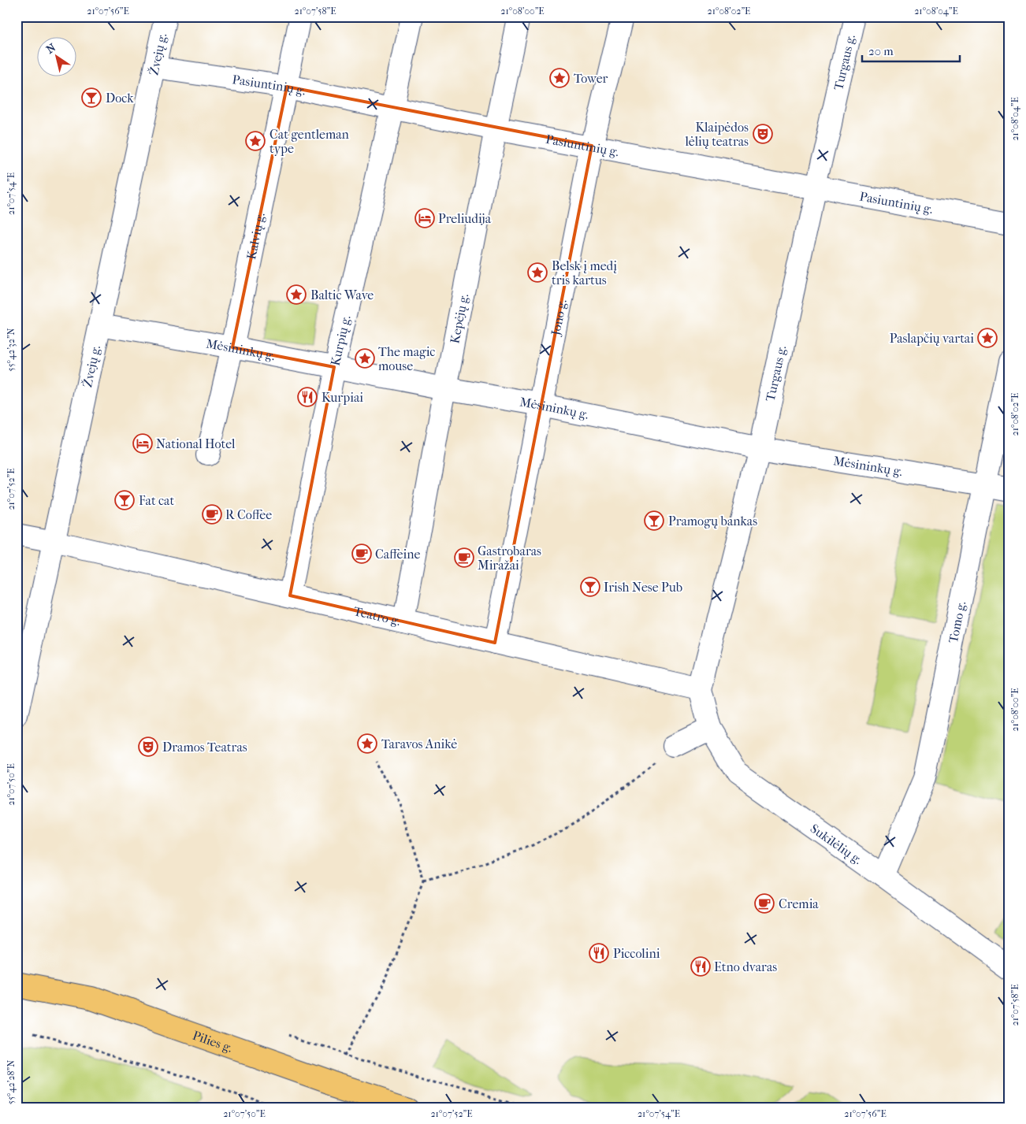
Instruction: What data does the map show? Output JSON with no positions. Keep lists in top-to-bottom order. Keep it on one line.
{"streets":{"main road":["Pilies g."],"street":["Žvejų g.","Turgaus g.","Pasiuntinių g.","Kalvių g.","Jono g.","Kepėjų g.","Kurpių g.","Mėsininkų g.","Teatro g.","Tomo g.","Sukilėlių g."]},"crossings":[["Žvejų g.","Pasiuntinių g."],["Žvejų g.","Mėsininkų g."],["Žvejų g.","Teatro g."],["Turgaus g.","Pasiuntinių g."],["Turgaus g.","Mėsininkų g."],["Turgaus g.","Teatro g."],["Turgaus g.","Sukilėlių g."],["Pasiuntinių g.","Kalvių g."],["Pasiuntinių g.","Jono g."],["Pasiuntinių g.","Kepėjų g."],["Pasiuntinių g.","Kurpių g."],["Kalvių g.","Mėsininkų g."],["Jono g.","Mėsininkų g."],["Jono g.","Teatro g."],["Kepėjų g.","Mėsininkų g."],["Kepėjų g.","Teatro g."],["Kurpių g.","Mėsininkų g."],["Kurpių g.","Teatro g."],["Mėsininkų g.","Tomo g."],["Tomo g.","Sukilėlių g."]],"places":{"place":["Tower","Cat gentleman type","Belsk į medį tris kartus","Baltic Wave","Paslapčių vartai","The magic mouse","Taravos Anikė"],"bar":["Dock","Fat cat","Pramogų bankas","Irish Nese Pub"],"theatre":["Klaipėdos lėlių teatras","Dramos Teatras"],"hotel":["Preliudija","National Hotel"],"restaurant":["Kurpiai","Piccolini","Etno dvaras"],"cafe":["R Coffee","Caffeine","Gastrobaras Miražai","Cremia"]},"scale_bar":"20 m","north":"top left","coordinates":["21°07'56\"E","21°07'58\"E","21°08'00\"E","21°08'02\"E","21°08'04\"E","21°07'54\"E","55°42'32\"N","21°07'52\"E","21°07'50\"E","55°42'28\"N"]}
